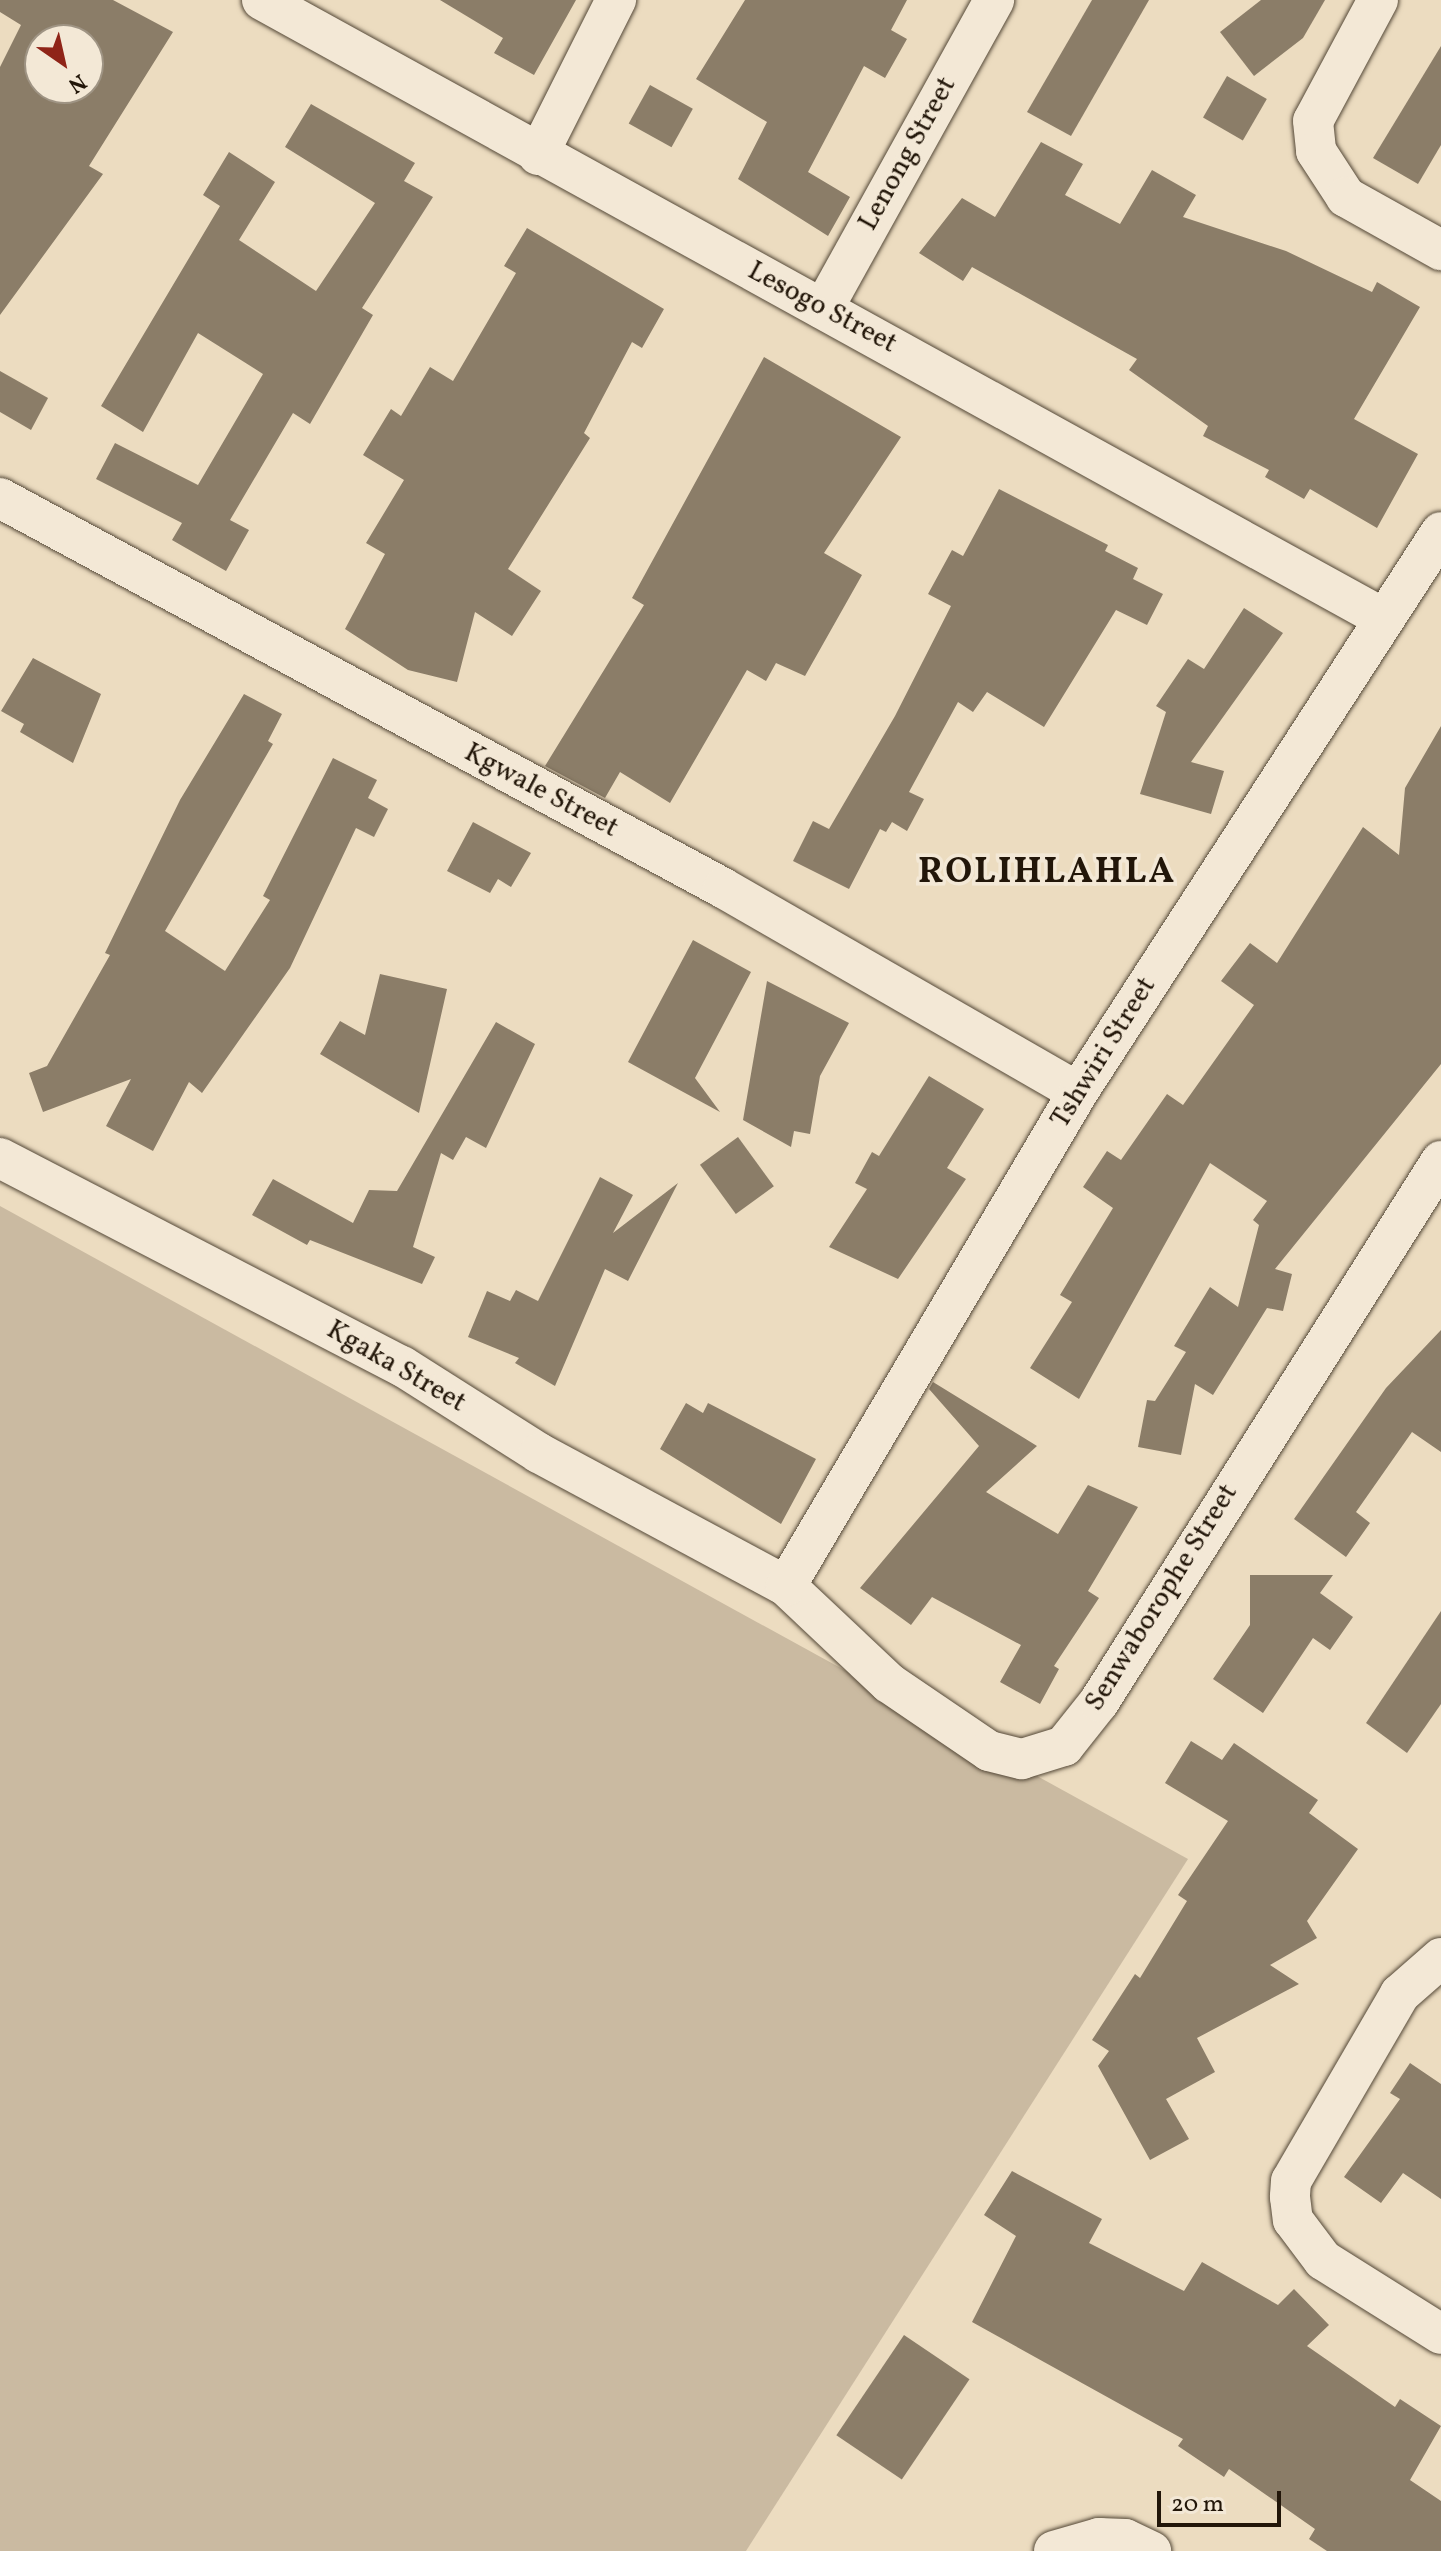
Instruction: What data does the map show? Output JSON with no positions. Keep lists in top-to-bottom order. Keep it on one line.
{"streets":{"street":["Lenong Street","Lesogo Street","Kgwale Street","Tshwiri Street","Kgaka Street","Senwaborophe Street"]},"crossings":[["Lenong Street","Lesogo Street"],["Lesogo Street","Tshwiri Street"],["Kgwale Street","Tshwiri Street"],["Tshwiri Street","Kgaka Street"],["Tshwiri Street","Senwaborophe Street"],["Kgaka Street","Senwaborophe Street"]],"districts":["ROLIHLAHLA"],"scale_bar":"20 m","north":"bottom right"}
